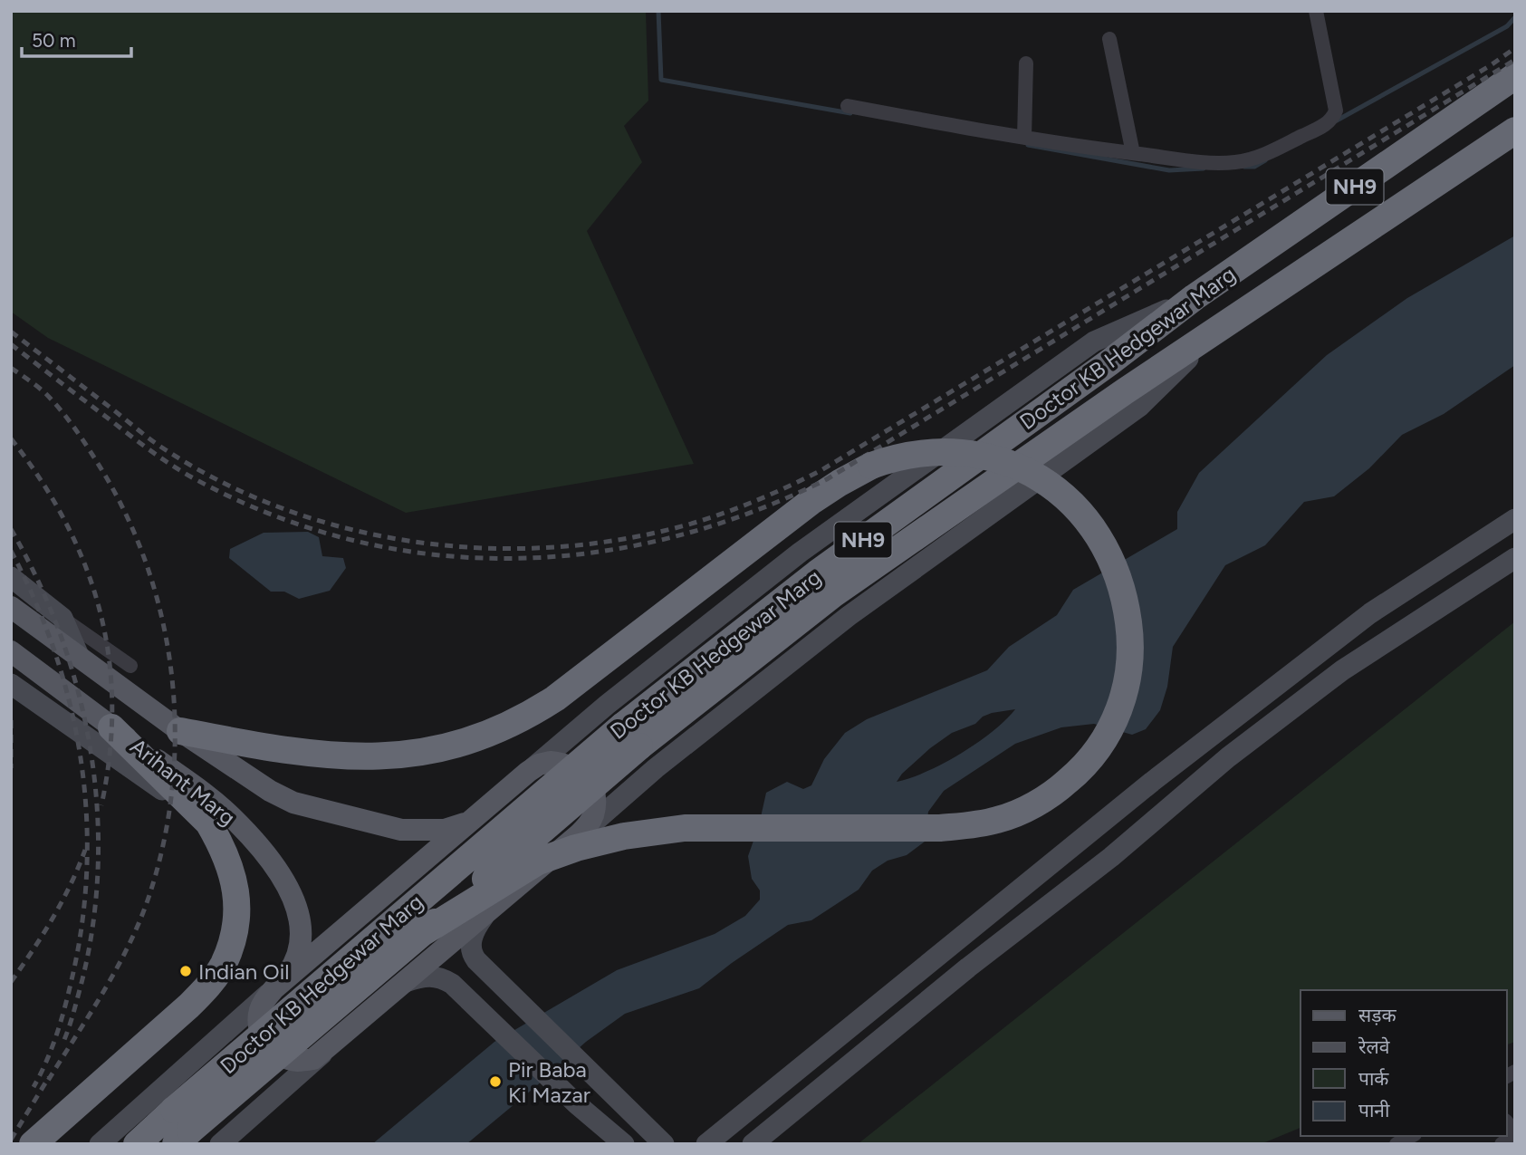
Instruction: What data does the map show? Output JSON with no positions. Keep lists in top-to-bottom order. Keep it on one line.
{"streets":{"highway":["NH9","Doctor KB Hedgewar Marg"],"main road":["Arihant Marg"]},"places":["Indian Oil","Pir Baba Ki Mazar"],"legend":["सड़क","रेलवे","पार्क","पानी"],"scale_bar":"50 m"}
